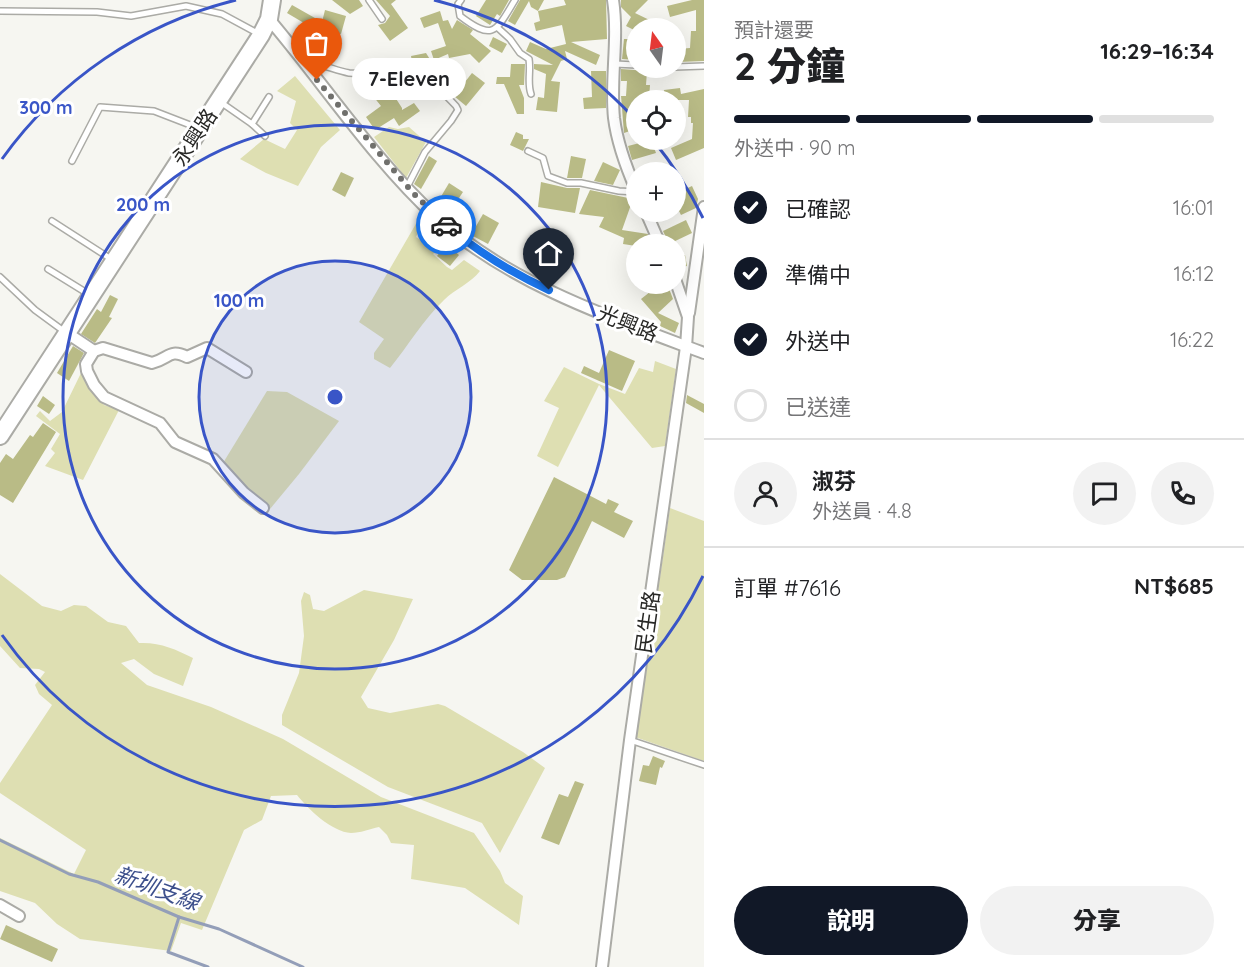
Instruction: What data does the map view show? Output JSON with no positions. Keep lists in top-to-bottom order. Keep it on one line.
{"streets":{"main road":["永興路"],"street":["光興路","民生路"]},"crossings":[["光興路","民生路"]],"water":["新圳支線"],"places":["7-Eleven"],"north":"top","page":{"heading":["2 分鐘","預計還要","16:29–16:34"],"panel":["淑芬","外送員 · 4.8","訂單 #7616","NT$685"],"map_buttons":["+","−"],"bubble":"7-Eleven","bar":"外送中 · 90 m","list":[["已確認","16:01"],["準備中","16:12"],["外送中","16:22"],"已送達"],"buttons":["說明","分享"]},"rings":["300 m","200 m","100 m"]}
